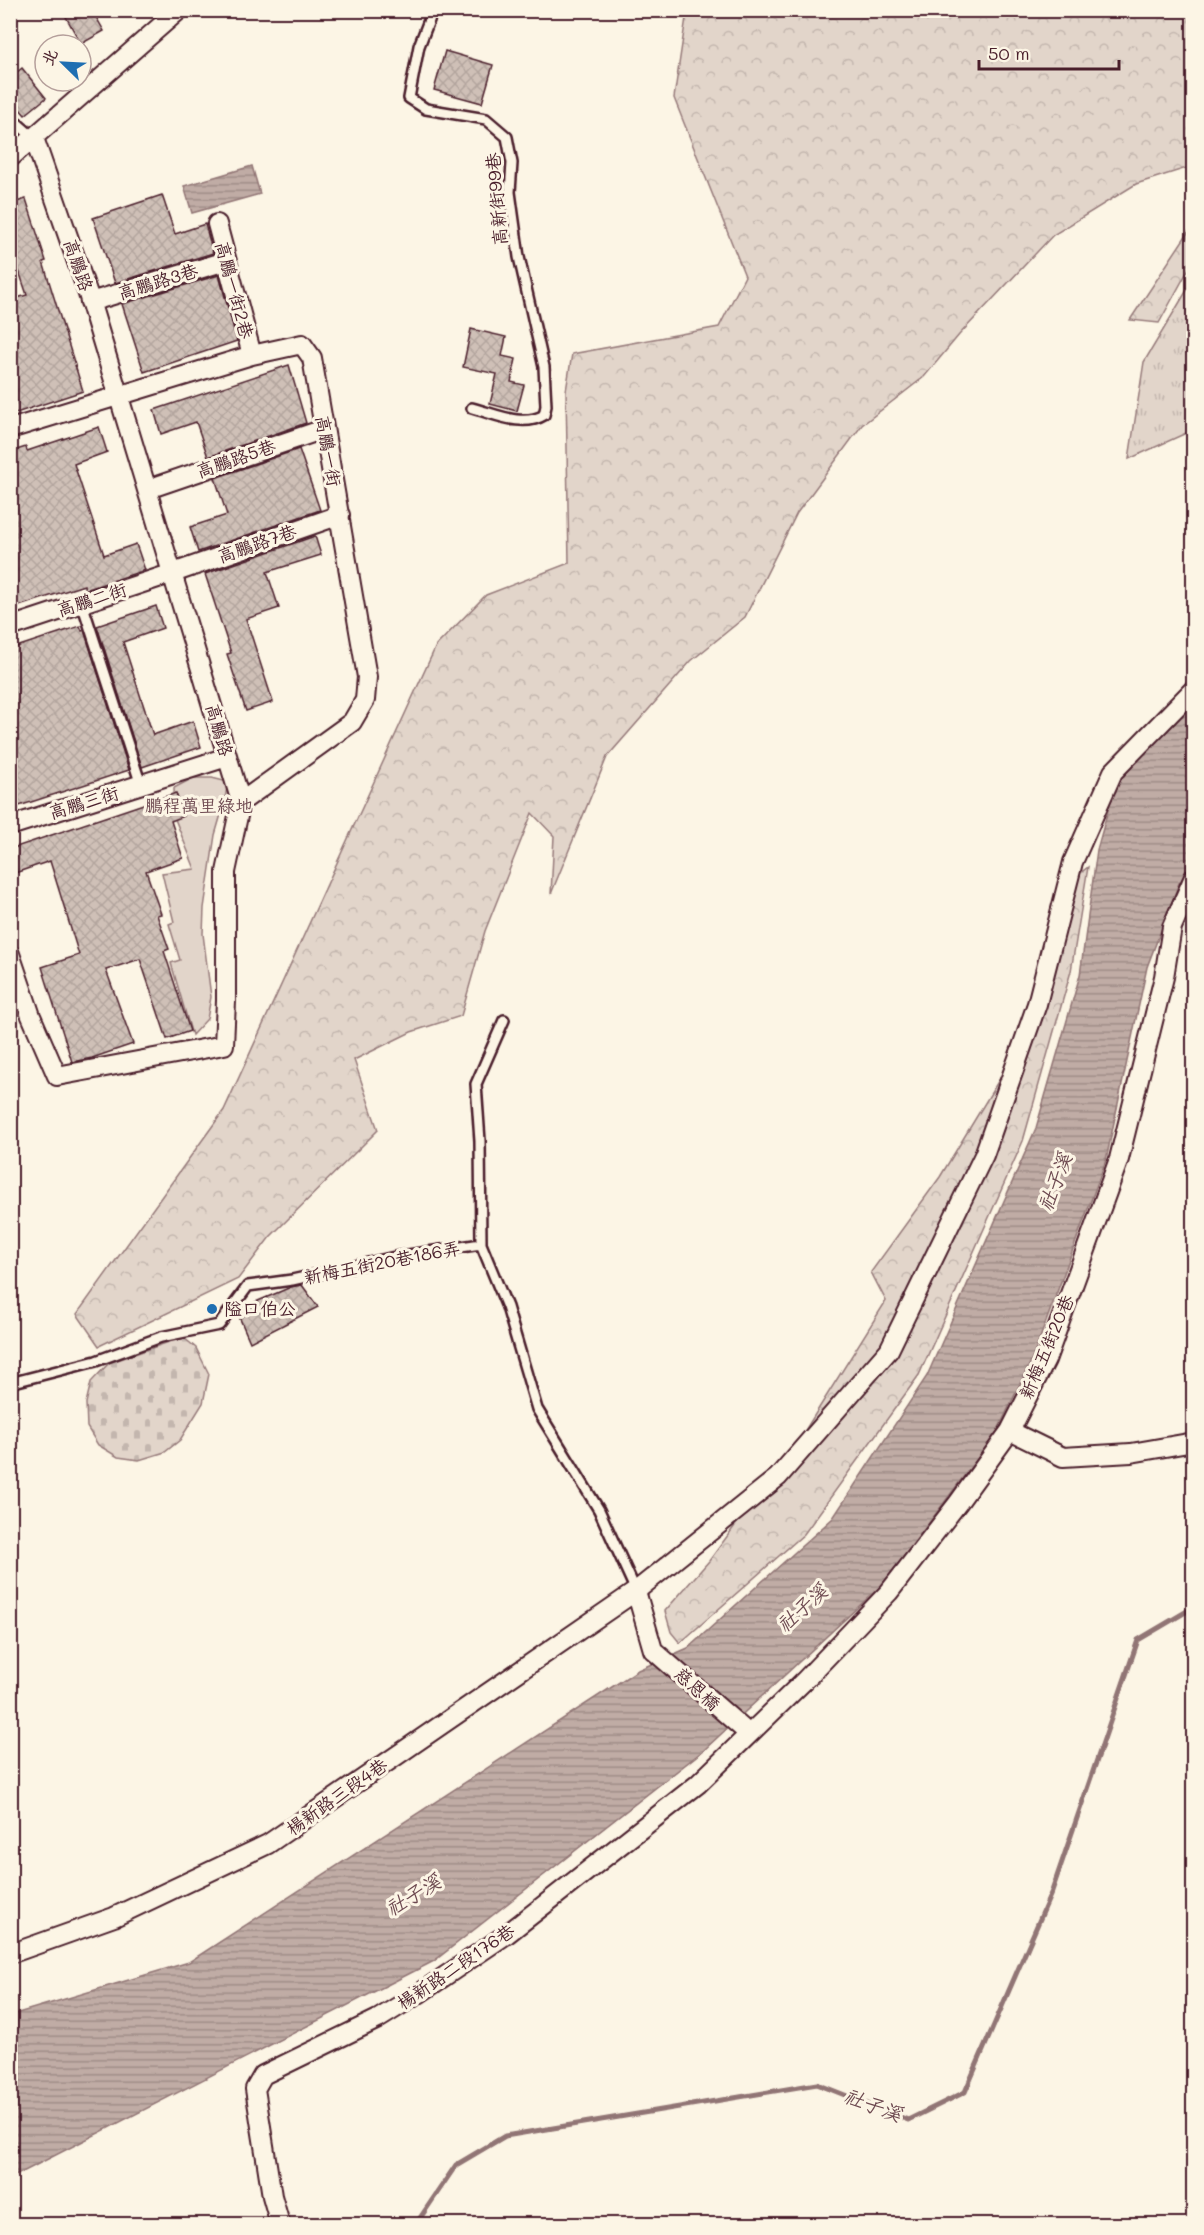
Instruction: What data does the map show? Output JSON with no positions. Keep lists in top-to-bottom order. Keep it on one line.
{"streets":{"street":["高鵬路","高鵬路3巷","高鵬一街2巷","高鵬一街","高鵬路5巷","高鵬路7巷","高鵬二街","高鵬三街","新梅五街20巷186弄","新梅五街20巷","慈恩橋","楊新路三段4巷","楊新路二段176巷"],"lane":["高新街99巷"]},"crossings":[["高鵬路","高鵬路3巷"],["高鵬路","高鵬一街"],["高鵬路","高鵬路5巷"],["高鵬路","高鵬路7巷"],["高鵬路","高鵬二街"],["高鵬路","高鵬三街"],["高鵬路3巷","高鵬一街2巷"],["高鵬一街2巷","高鵬一街"],["高鵬一街","高鵬路5巷"],["高鵬一街","高鵬路7巷"],["高鵬路7巷","高鵬二街"],["新梅五街20巷186弄","慈恩橋"],["新梅五街20巷186弄","楊新路三段4巷"],["新梅五街20巷","慈恩橋"],["新梅五街20巷","楊新路二段176巷"],["慈恩橋","楊新路二段176巷"]],"water":["社子溪"],"parks":["鵬程萬里綠地"],"places":["隘口伯公"],"scale_bar":"50 m","north":"top left"}
